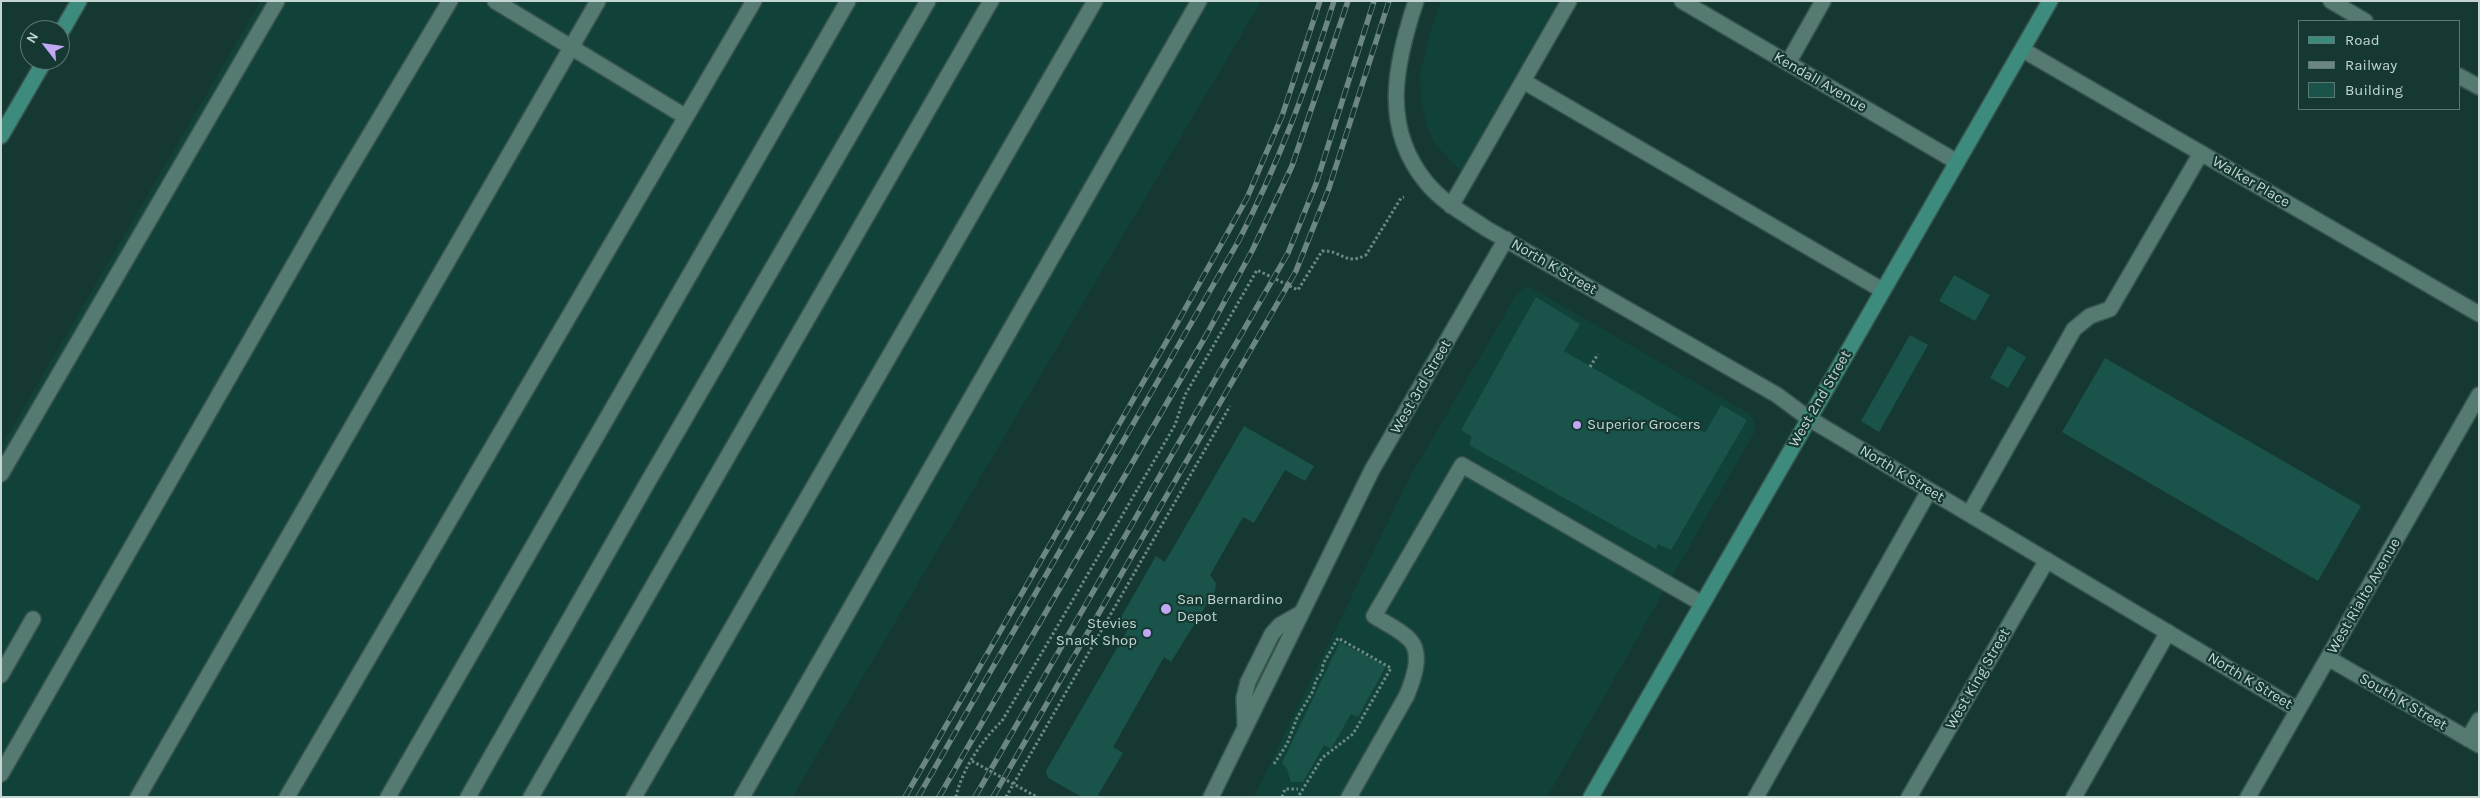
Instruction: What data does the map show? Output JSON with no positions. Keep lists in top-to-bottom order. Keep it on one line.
{"streets":{"main road":["West 2nd Street"],"street":["Kendall Avenue","Walker Place","North K Street","West 3rd Street","West Rialto Avenue","West King Street","South K Street"]},"crossings":[["Kendall Avenue","West 2nd Street"],["Walker Place","West 2nd Street"],["North K Street","West 3rd Street"],["North K Street","West 2nd Street"],["North K Street","West Rialto Avenue"],["North K Street","West King Street"],["West Rialto Avenue","South K Street"]],"places":["Superior Grocers","San Bernardino Depot","Stevies Snack Shop"],"legend":["Road","Railway","Building"],"north":"top left"}
